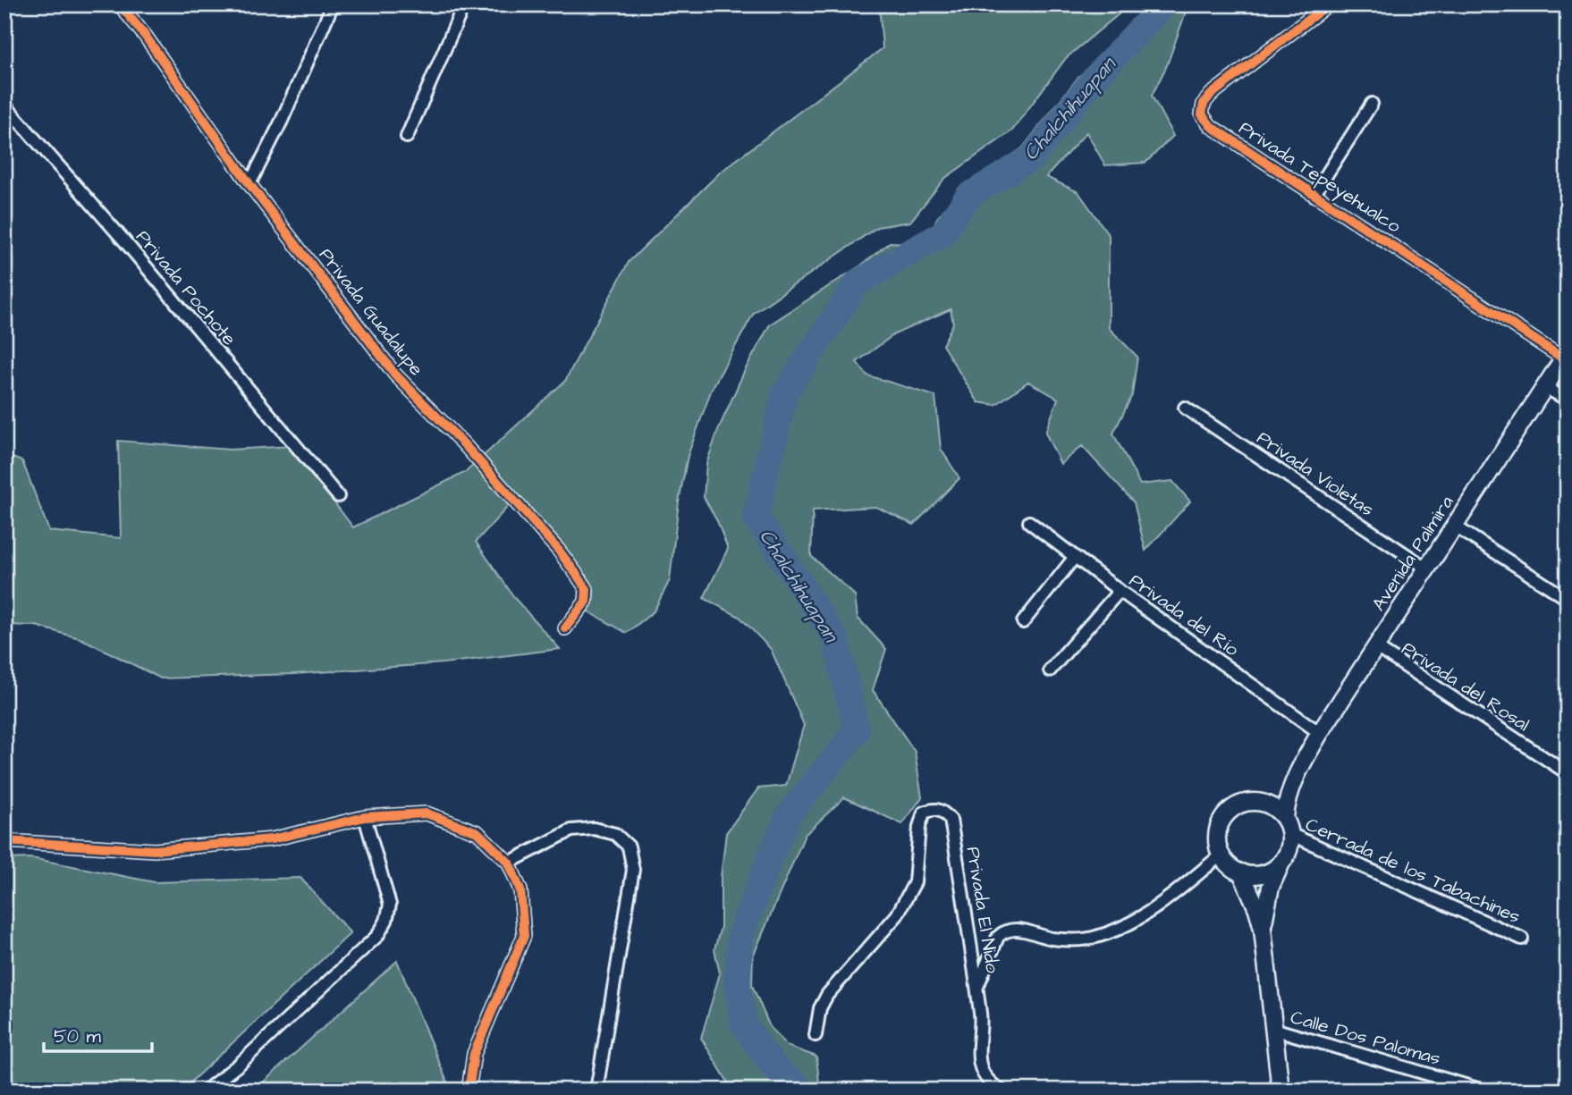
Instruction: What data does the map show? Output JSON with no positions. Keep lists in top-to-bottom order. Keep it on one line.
{"streets":{"main road":["Avenida Palmira"],"street":["Privada Tepeyehualco","Privada Pochote","Privada Guadalupe","Privada Violetas","Privada del Río","Privada del Rosal","Cerrada de los Tabachines","Privada El Nido","Calle Dos Palomas"]},"crossings":[["Privada Tepeyehualco","Avenida Palmira"],["Privada Violetas","Avenida Palmira"],["Avenida Palmira","Privada del Río"],["Avenida Palmira","Privada del Rosal"],["Avenida Palmira","Cerrada de los Tabachines"],["Avenida Palmira","Privada El Nido"],["Cerrada de los Tabachines","Privada El Nido"]],"water":["Chalchihuapan"],"scale_bar":"50 m"}
